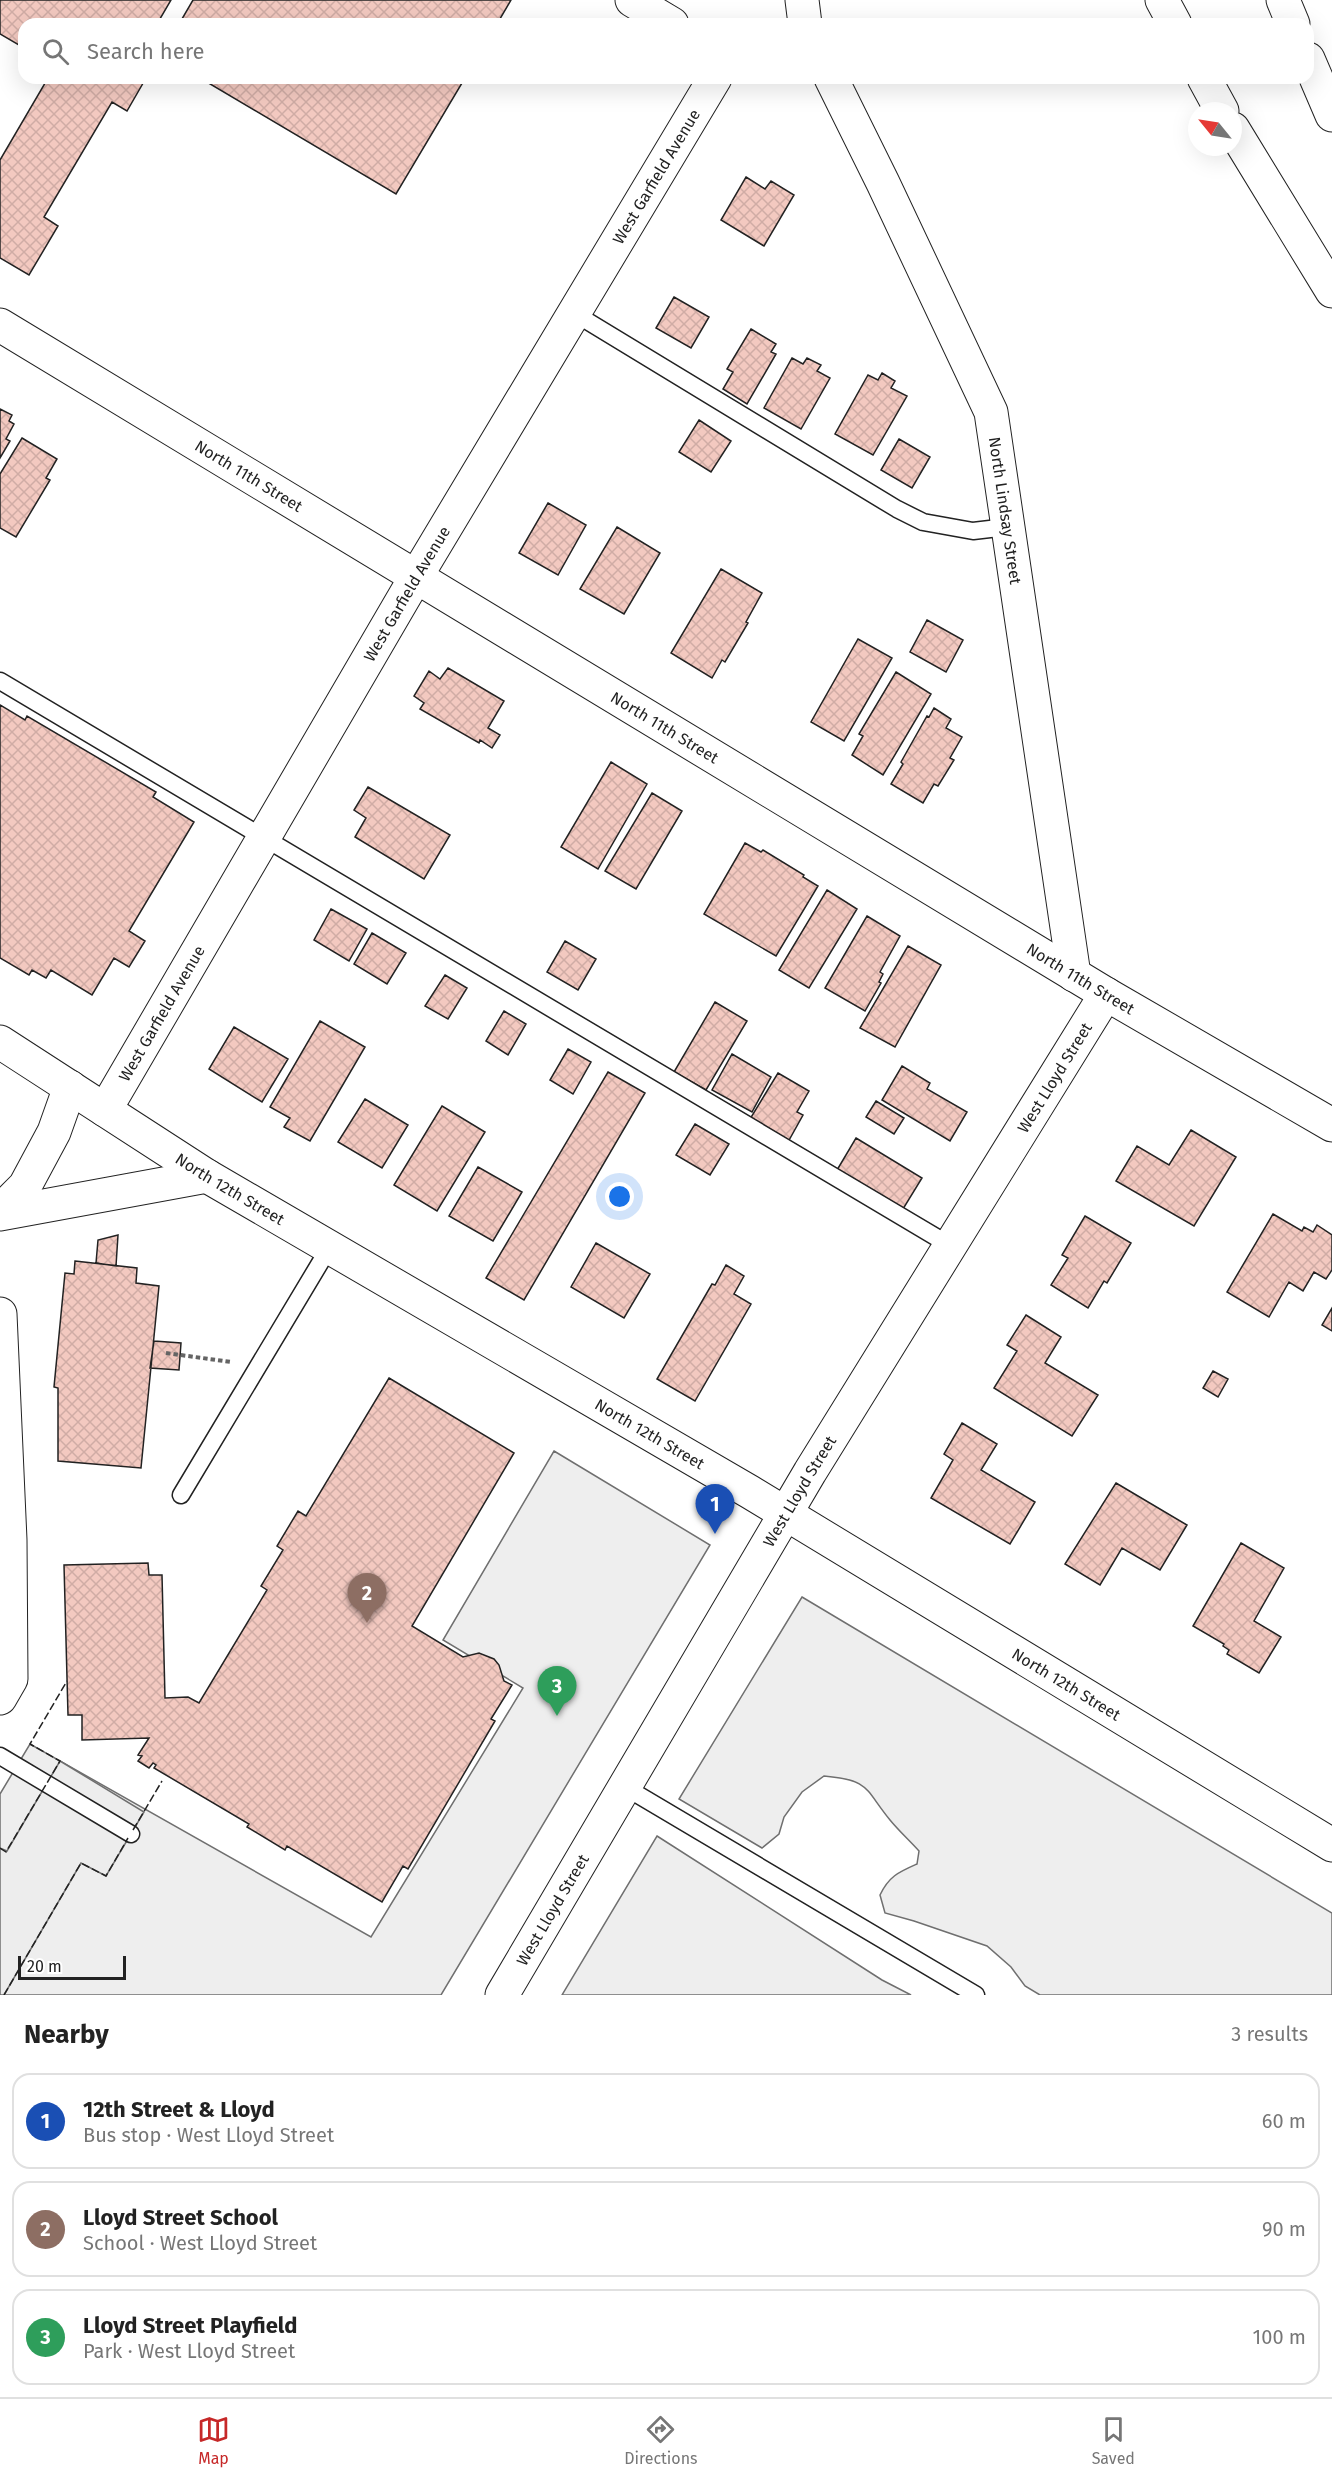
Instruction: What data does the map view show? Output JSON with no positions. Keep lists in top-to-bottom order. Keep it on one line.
{"streets":{"main road":["West Garfield Avenue","North 11th Street","North Lindsay Street","West Lloyd Street","North 12th Street"]},"crossings":[["West Garfield Avenue","North 11th Street"],["West Garfield Avenue","North 12th Street"],["North 11th Street","North Lindsay Street"],["North 11th Street","West Lloyd Street"],["West Lloyd Street","North 12th Street"]],"scale_bar":"20 m","north":"top left","page":{"search":"Search here","pins":["1","2","3"],"scale":"20 m","heading":["Nearby","3 results"],"list":[{"mark":"1","name":"12th Street & Lloyd","note":"Bus stop · West Lloyd Street","value":"60 m"},{"mark":"2","name":"Lloyd Street School","note":"School · West Lloyd Street","value":"90 m"},{"mark":"3","name":"Lloyd Street Playfield","note":"Park · West Lloyd Street","value":"100 m"}],"nav":["Map","Directions","Saved"]}}
